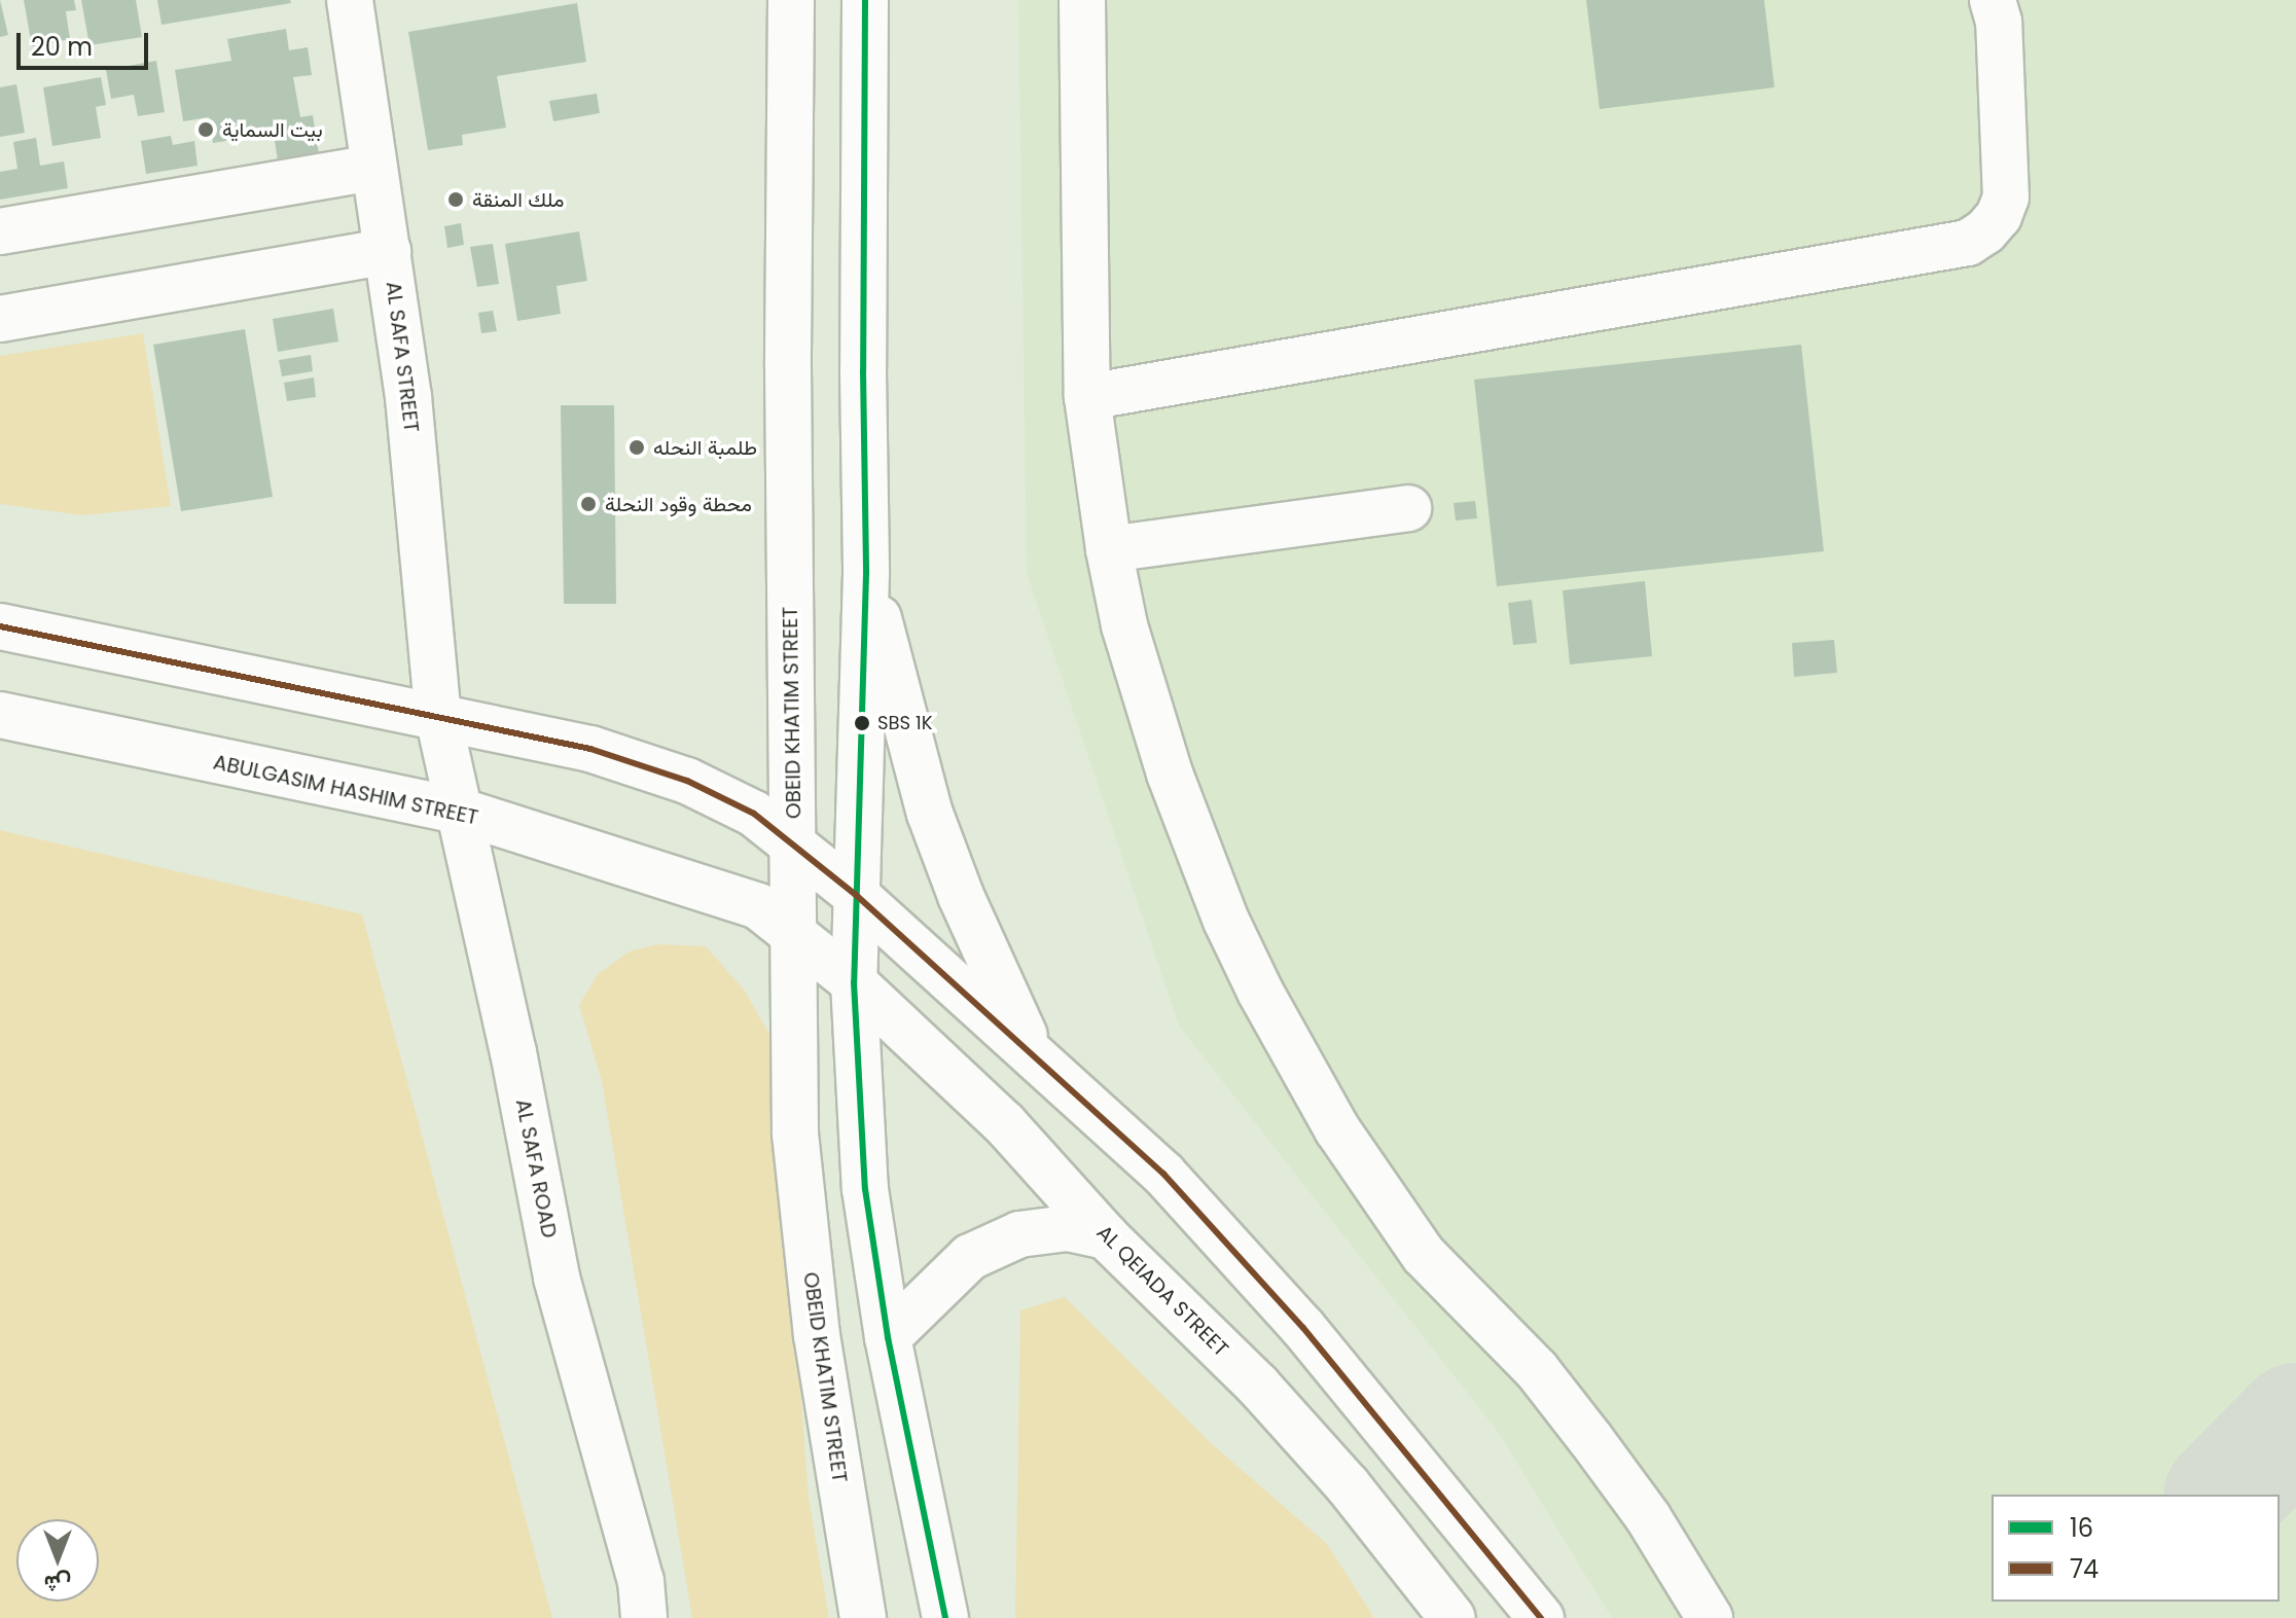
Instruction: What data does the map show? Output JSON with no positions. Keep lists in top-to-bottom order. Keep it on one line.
{"streets":{"main road":["AL SAFA STREET","OBEID KHATIM STREET","ABULGASIM HASHIM STREET","AL SAFA ROAD","AL QEIADA STREET"]},"crossings":[["AL SAFA STREET","AL SAFA ROAD"],["OBEID KHATIM STREET","ABULGASIM HASHIM STREET"],["ABULGASIM HASHIM STREET","AL SAFA ROAD"],["ABULGASIM HASHIM STREET","AL QEIADA STREET"]],"places":["بيت السماية","ملك المنقة","طلمبة النحله","محطة وقود النحلة","SBS 1K"],"lines":["transit line 16","transit line 74"],"legend":["16","74"],"scale_bar":"20 m","north":"bottom"}
